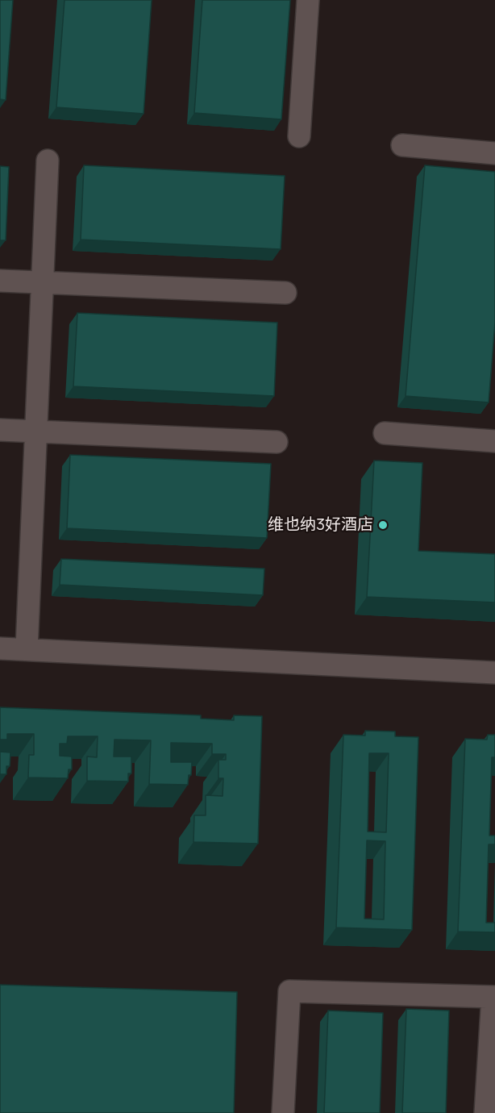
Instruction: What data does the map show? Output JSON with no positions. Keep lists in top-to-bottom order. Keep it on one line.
{"places":["维也纳3好酒店"]}
